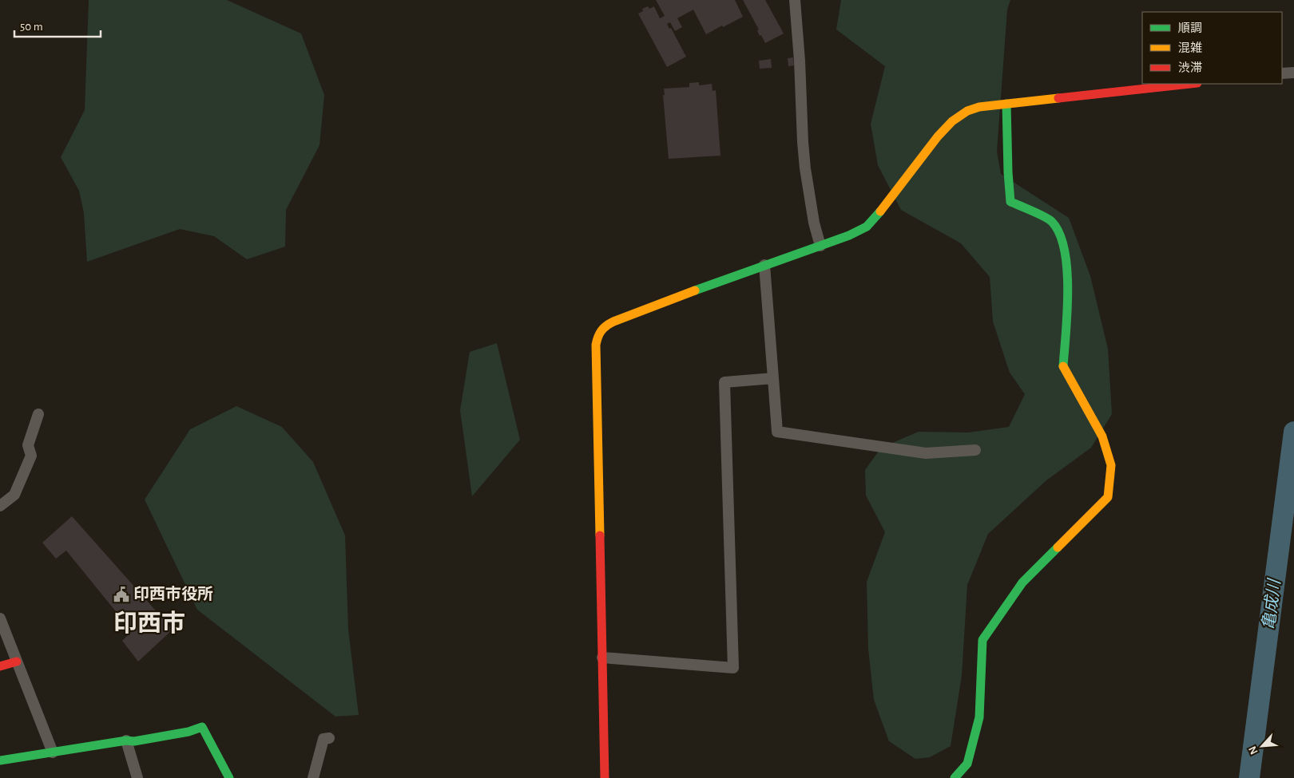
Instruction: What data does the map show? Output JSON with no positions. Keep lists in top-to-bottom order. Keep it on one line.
{"districts":["印西市"],"water":["亀成川"],"places":{"public building":["印西市役所"]},"legend":["順調","混雑","渋滞"],"scale_bar":"50 m","north":"bottom left"}
